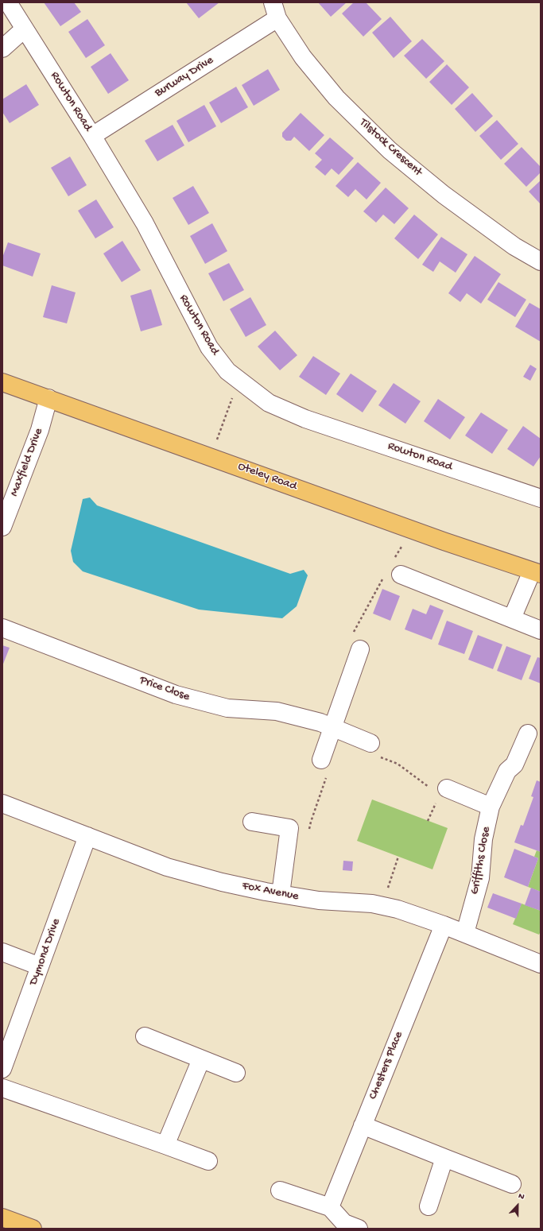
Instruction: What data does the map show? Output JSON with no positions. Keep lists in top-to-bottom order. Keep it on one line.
{"streets":{"main road":["Oteley Road"],"street":["Burway Drive","Rowton Road","Tilstock Crescent","Maxfield Drive","Price Close","Griffiths Close","Fox Avenue","Dymond Drive","Chesters Place"]},"crossings":[["Burway Drive","Rowton Road"],["Burway Drive","Tilstock Crescent"],["Maxfield Drive","Oteley Road"],["Griffiths Close","Fox Avenue"],["Fox Avenue","Dymond Drive"],["Fox Avenue","Chesters Place"]],"north":"top"}
